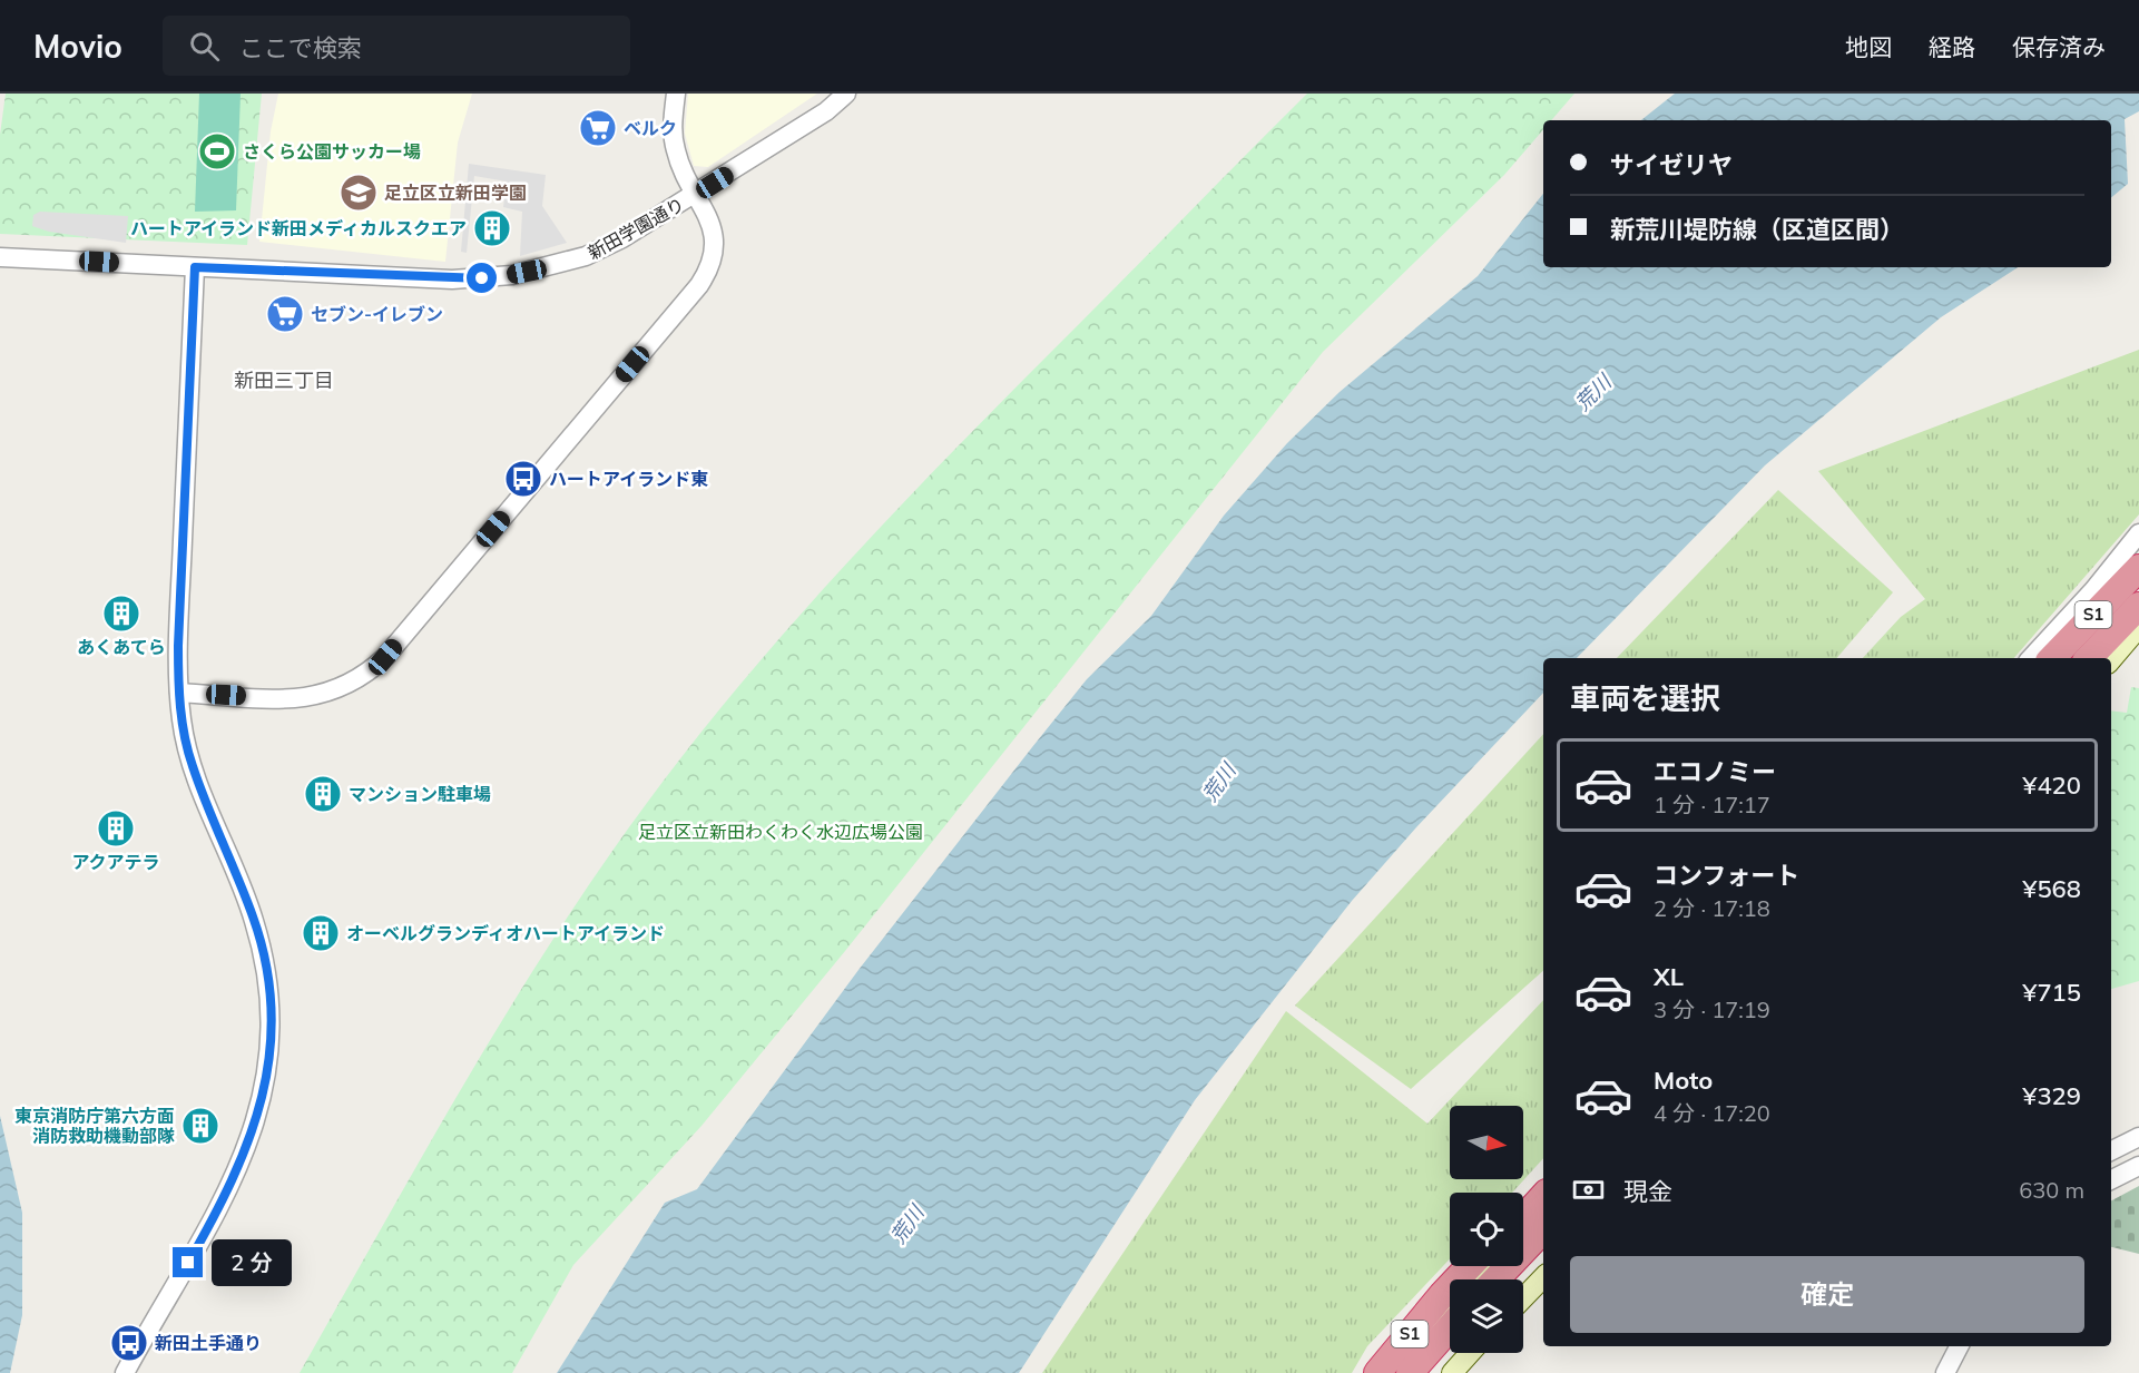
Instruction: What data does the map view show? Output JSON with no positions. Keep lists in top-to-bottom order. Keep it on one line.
{"streets":{"highway":["S1"],"street":["新田学園通り"]},"districts":["新田三丁目"],"water":["荒川"],"parks":["足立区立新田わくわく水辺広場公園"],"places":{"supermarket":["ベルク","セブン-イレブン"],"sports":["さくら公園サッカー場"],"school or university":["足立区立新田学園"],"building":["ハートアイランド新田メディカルスクエア","あくあてら","マンション駐車場","アクアテラ","オーベルグランディオハートアイランド","東京消防庁第六方面 消防救助機動部隊"],"bus stop":["ハートアイランド東","新田土手通り"]},"north":"right","page":{"header":"Movio","search":"ここで検索","nav":["地図","経路","保存済み"],"banner":["サイゼリヤ","新荒川堤防線（区道区間）"],"heading":"車両を選択","list":[{"name":"エコノミー","note":"1 分 · 17:17","value":"¥420"},{"name":"コンフォート","note":"2 分 · 17:18","value":"¥568"},{"name":"XL","note":"3 分 · 17:19","value":"¥715"},{"name":"Moto","note":"4 分 · 17:20","value":"¥329"}],"pay":["現金","630 m"],"bubble":"2 分","buttons":"確定"}}
